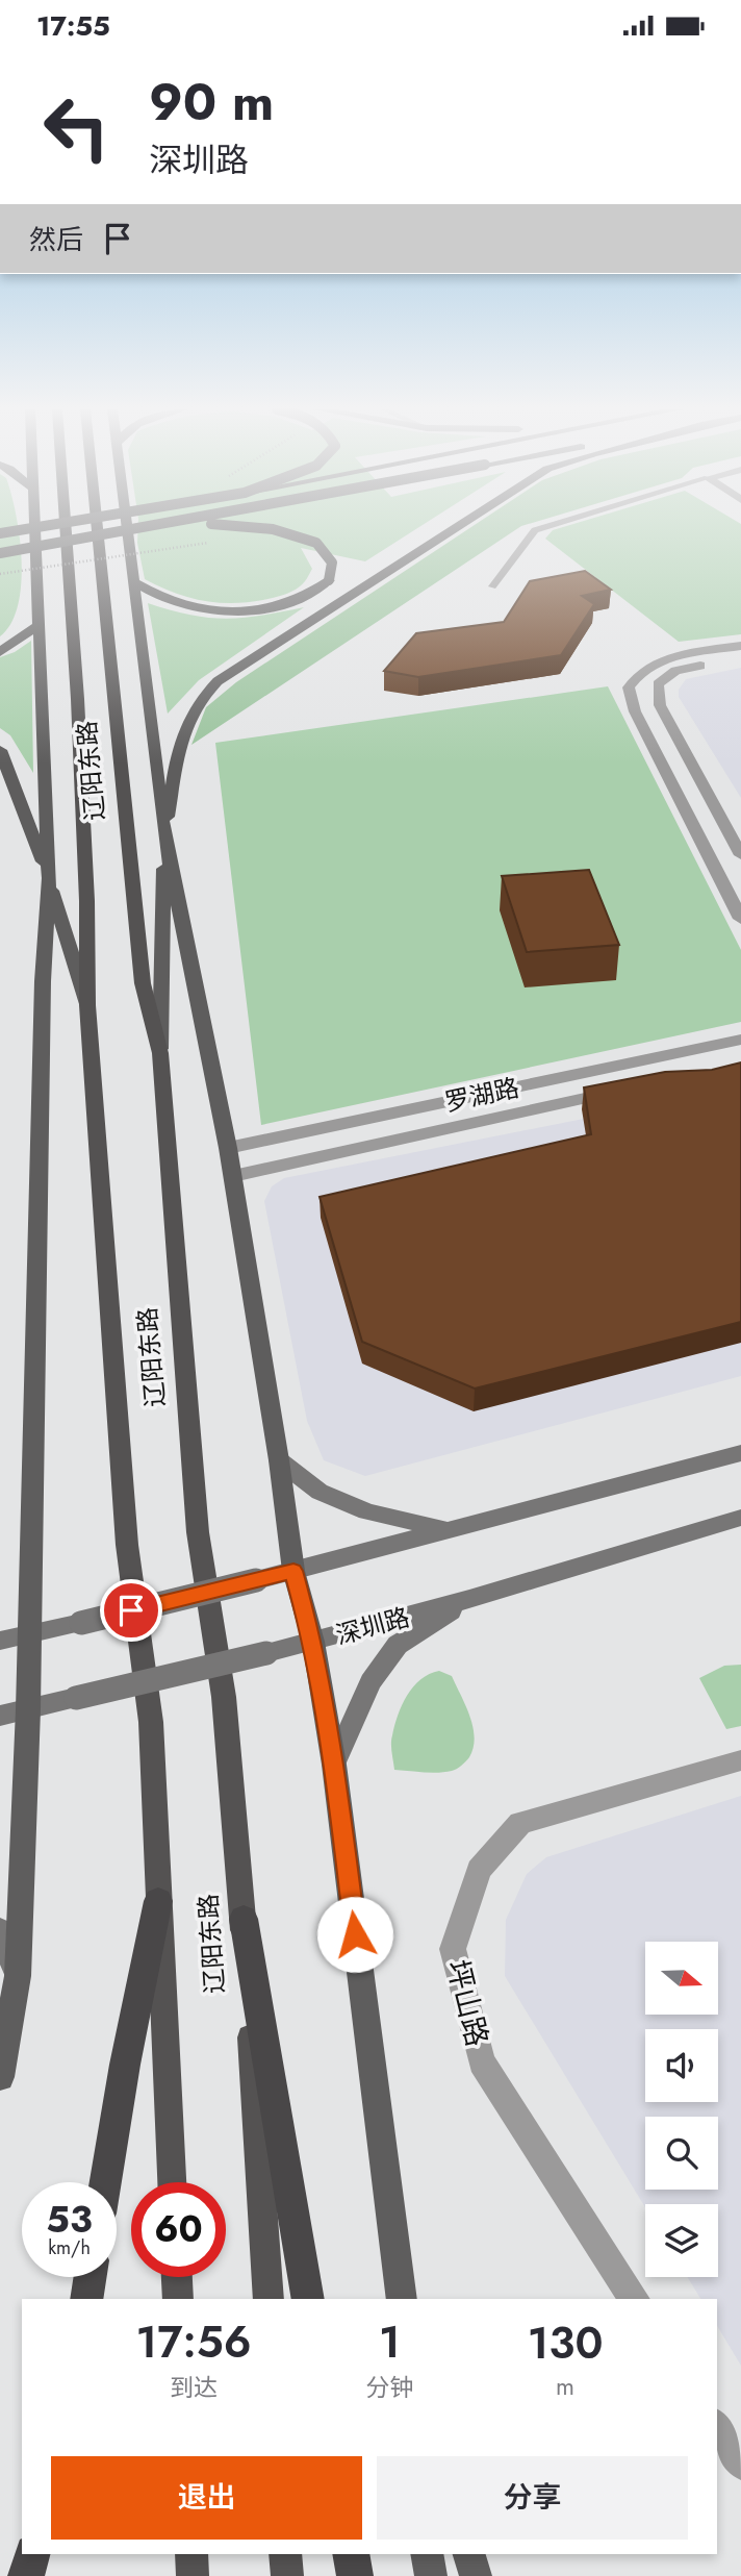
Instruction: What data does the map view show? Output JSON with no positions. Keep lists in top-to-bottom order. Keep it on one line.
{"streets":{"highway":["辽阳东路"],"main road":["深圳路"],"street":["罗湖路","坪山路"]},"crossings":[["辽阳东路","深圳路"]],"north":"right","page":{"status":"17:55","turn":["90 m","深圳路"],"then":"然后","speed":"53 km/h","limit":"60","eta":["17:56","到达","1","分钟","130","m"],"buttons":["退出","分享"]}}
